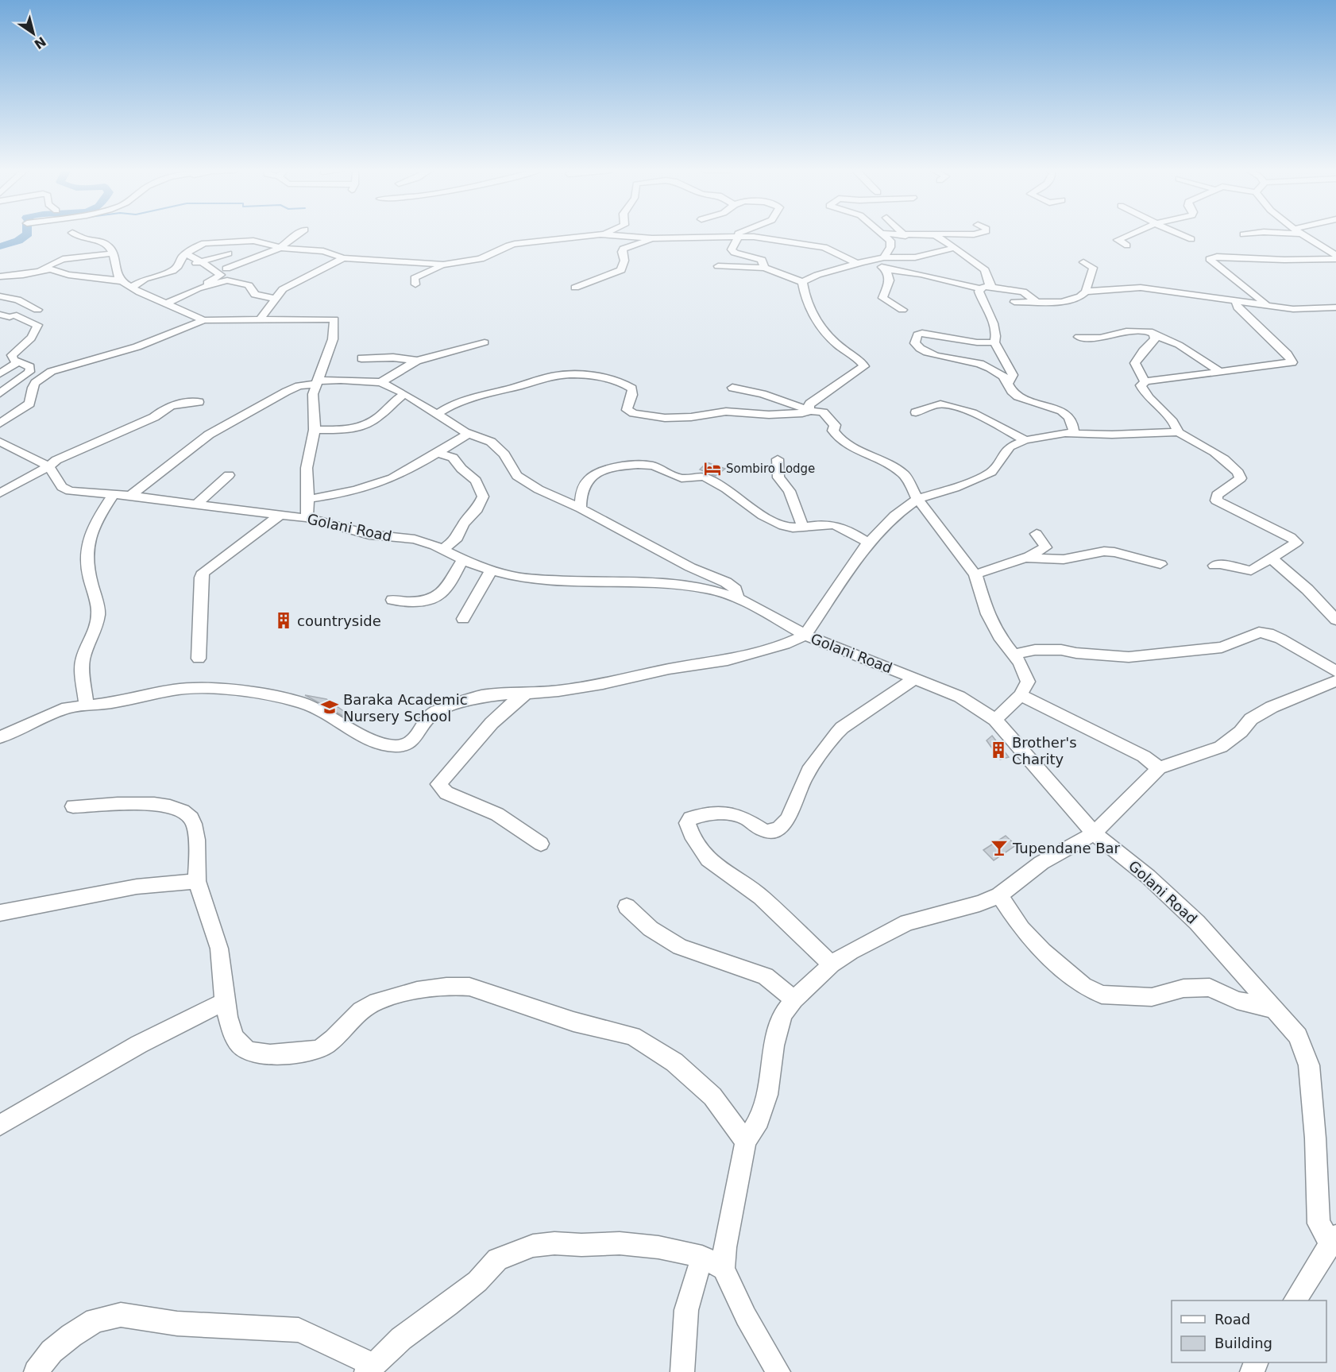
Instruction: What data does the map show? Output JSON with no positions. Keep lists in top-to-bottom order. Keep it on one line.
{"streets":{"street":["Golani Road"]},"places":{"hotel":["Sombiro Lodge"],"building":["countryside","Brother's Charity"],"school or university":["Baraka Academic Nursery School"],"bar":["Tupendane Bar"]},"legend":["Road","Building"],"north":"bottom right"}
